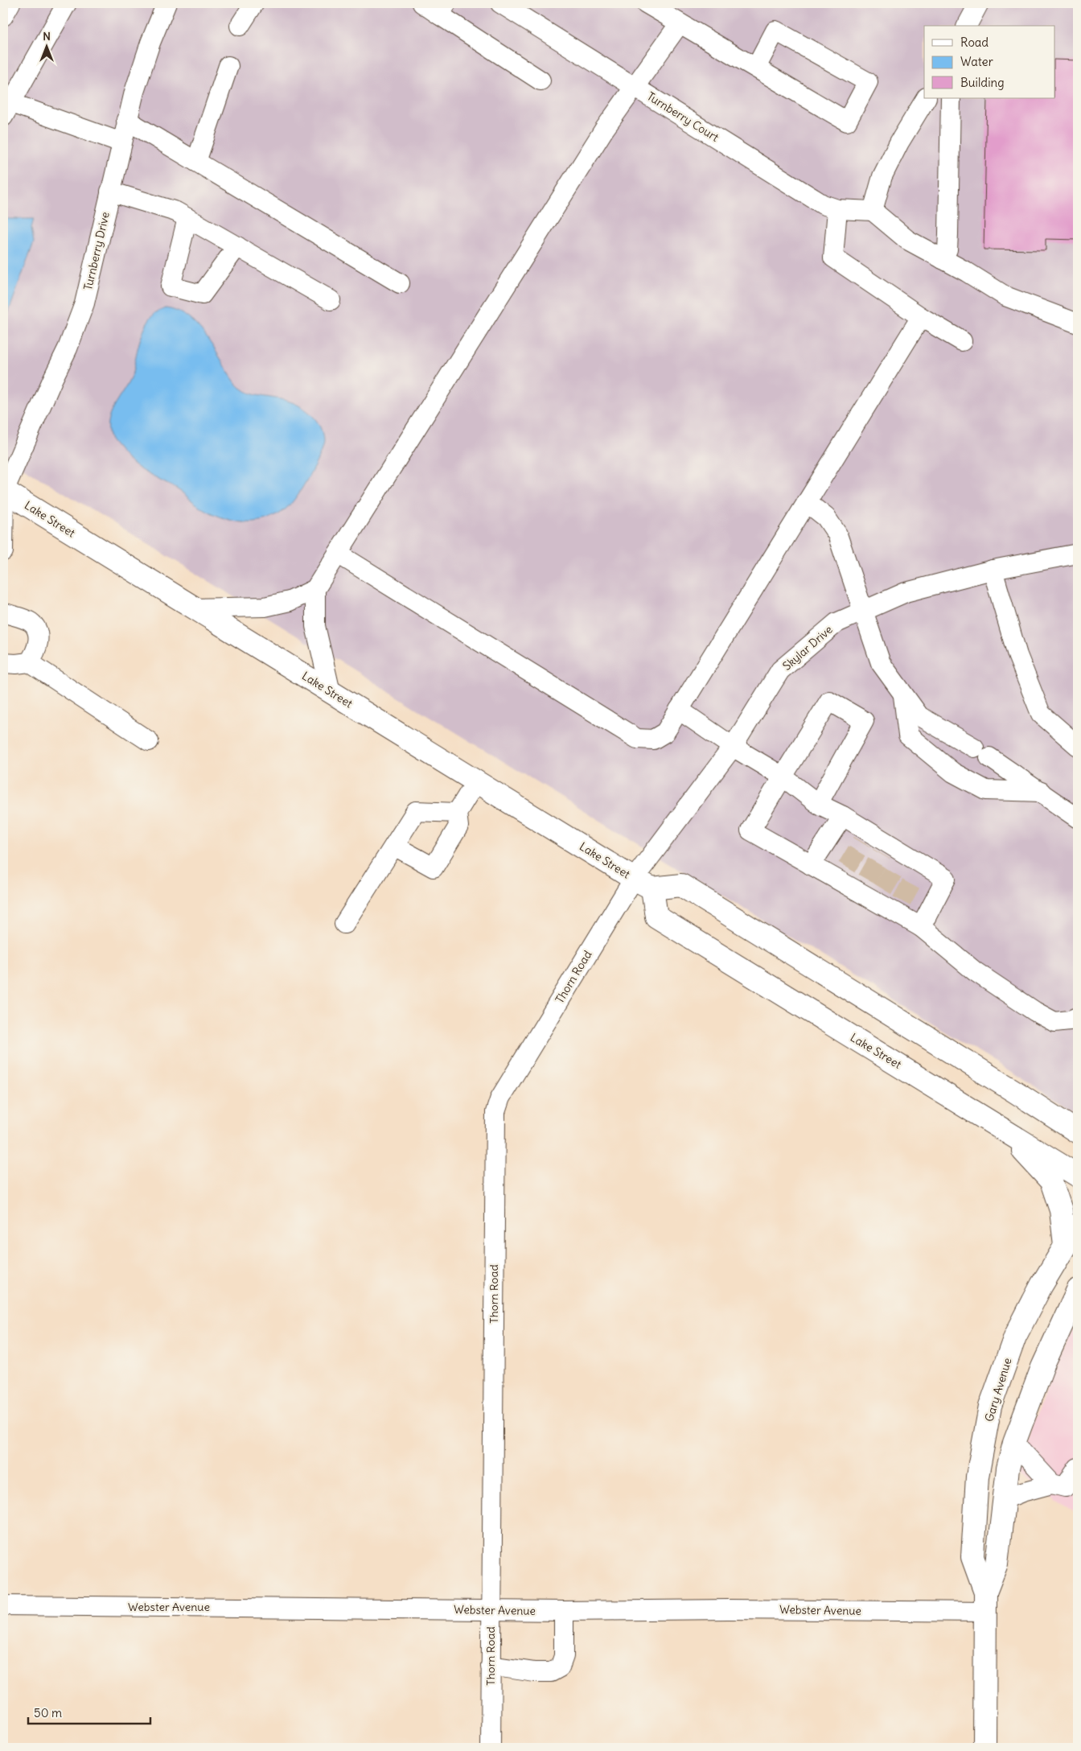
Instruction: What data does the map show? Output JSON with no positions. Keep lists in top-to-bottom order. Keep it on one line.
{"streets":{"main road":["Lake Street","Gary Avenue"],"street":["Turnberry Court","Turnberry Drive","Skylar Drive","Thorn Road","Webster Avenue"]},"crossings":[["Turnberry Drive","Lake Street"],["Lake Street","Skylar Drive"],["Lake Street","Thorn Road"],["Skylar Drive","Thorn Road"],["Thorn Road","Webster Avenue"],["Gary Avenue","Webster Avenue"]],"legend":["Road","Water","Building"],"scale_bar":"50 m","north":"top"}
